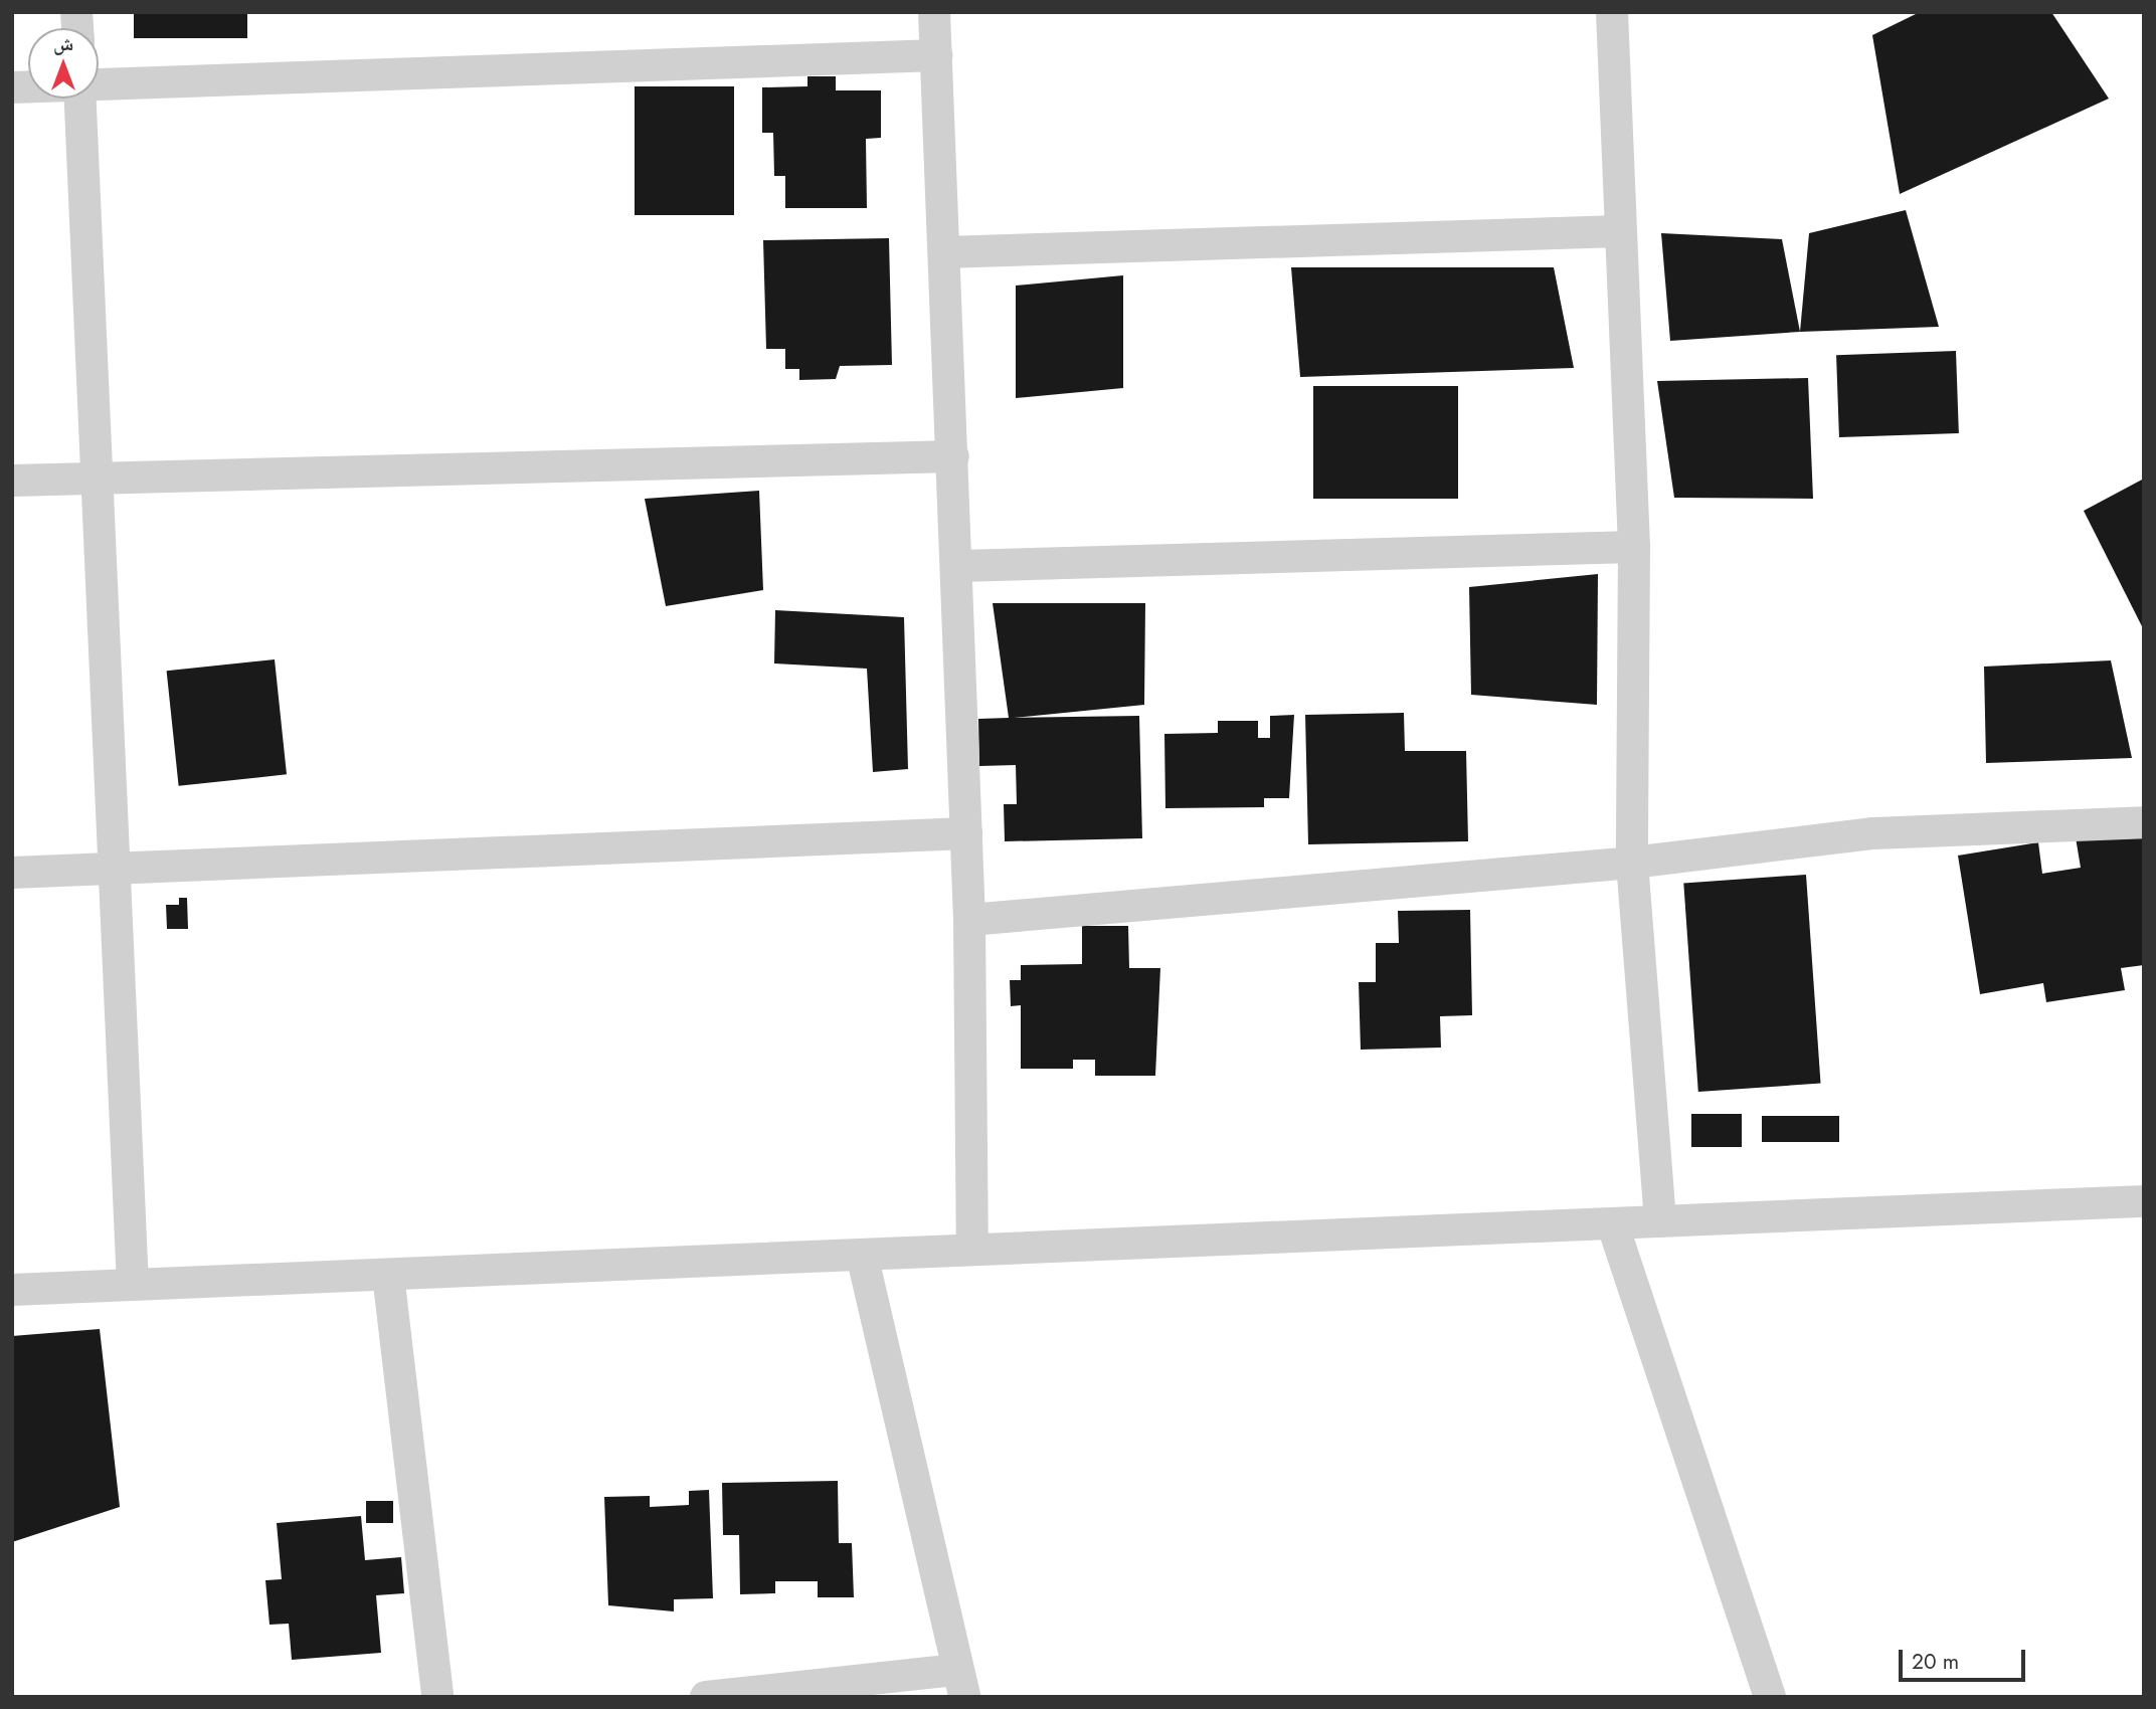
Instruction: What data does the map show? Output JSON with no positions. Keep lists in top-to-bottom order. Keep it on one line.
{"scale_bar":"20 m","north":"top"}
